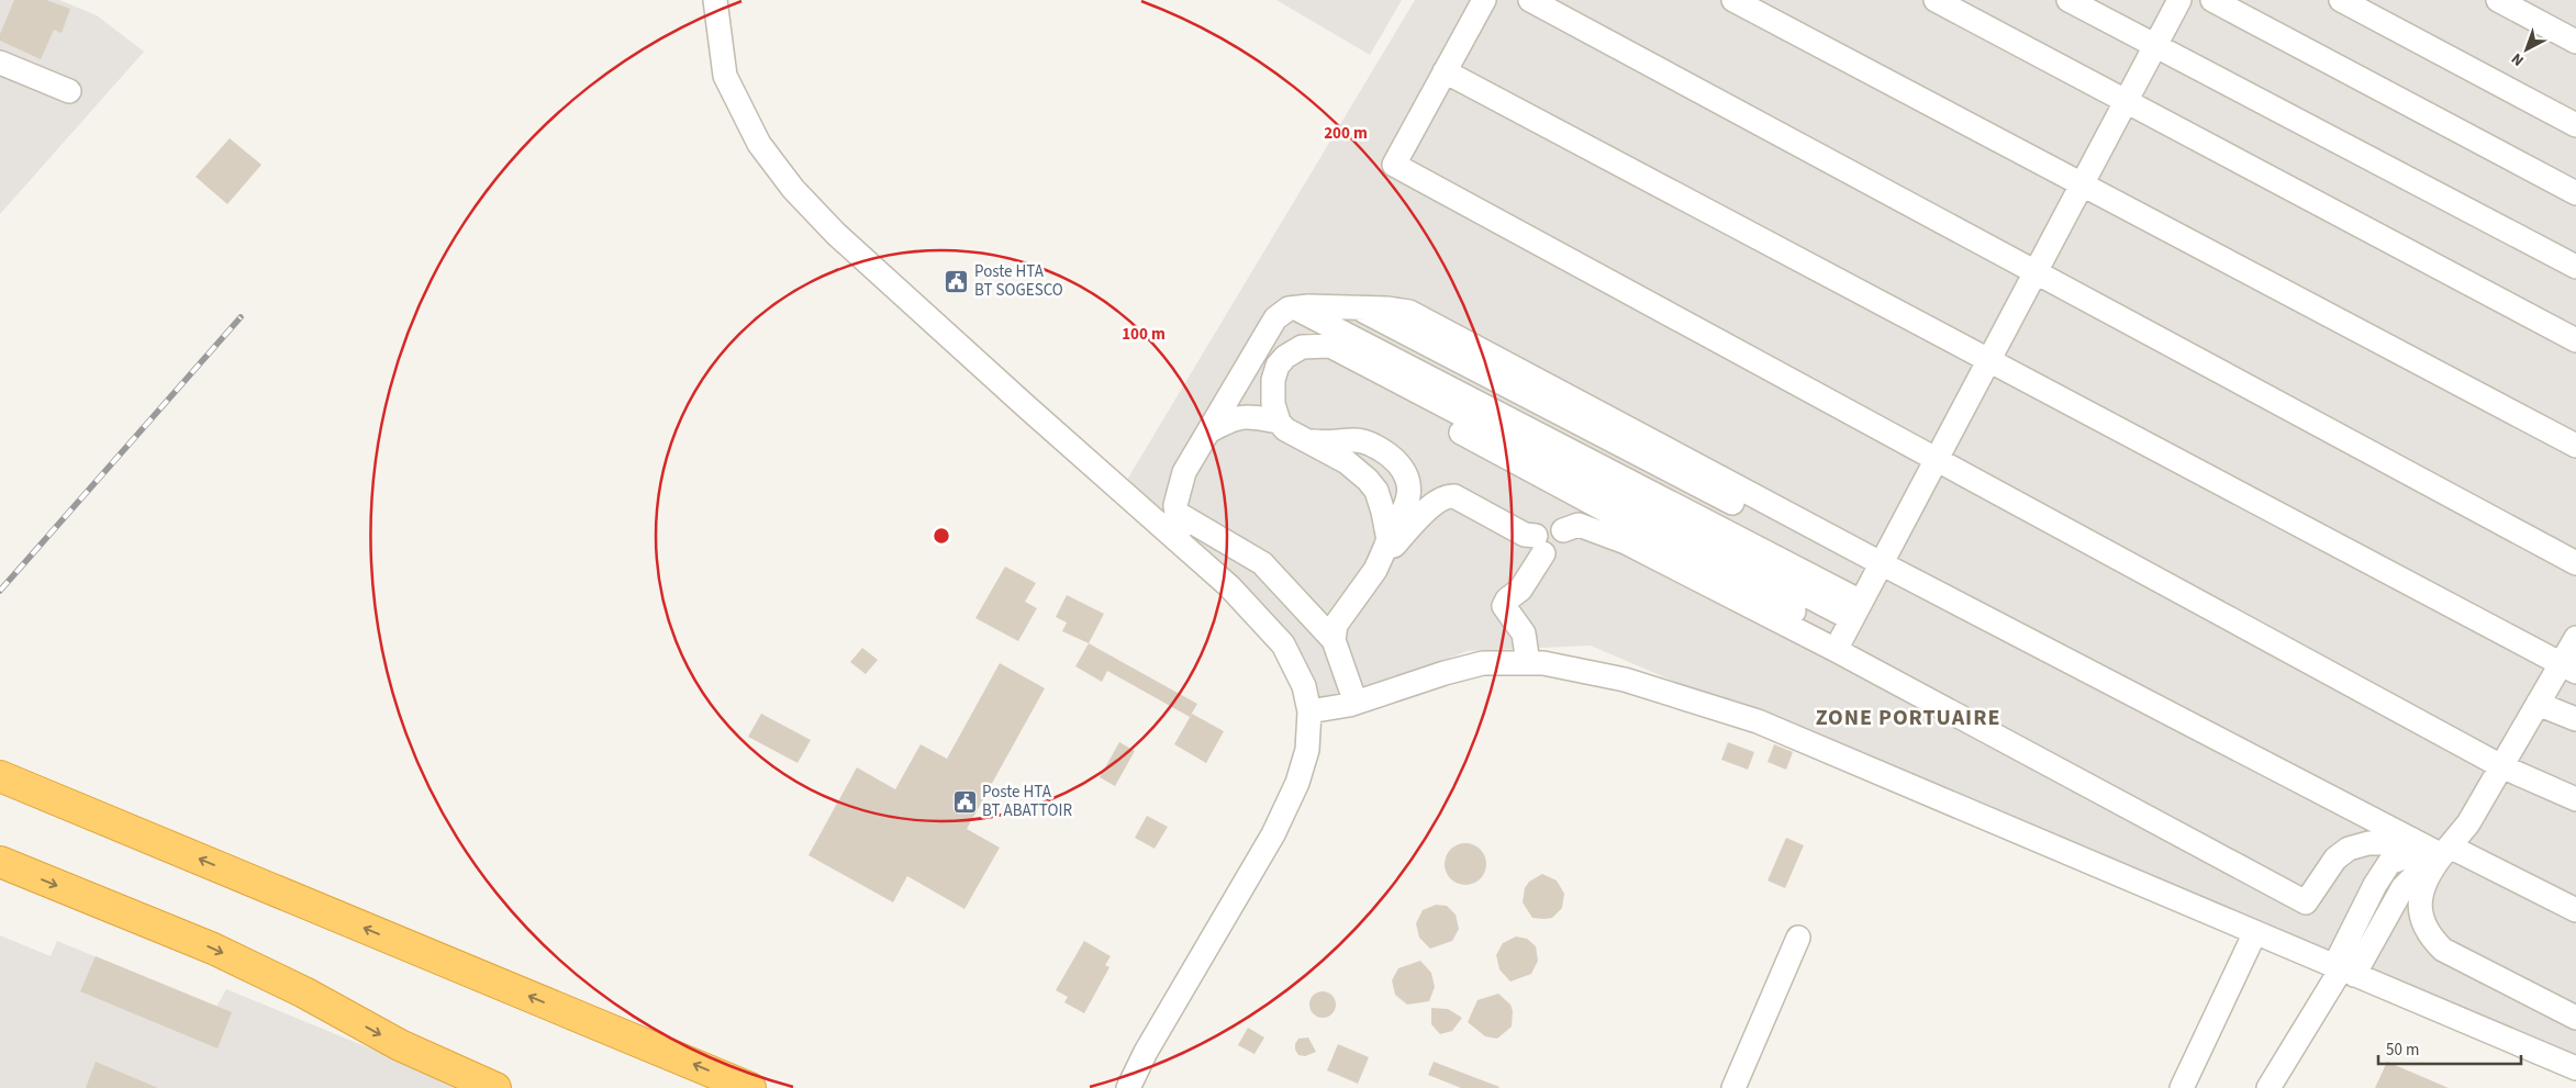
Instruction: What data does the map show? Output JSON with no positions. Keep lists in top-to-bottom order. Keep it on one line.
{"districts":["ZONE PORTUAIRE"],"places":{"public building":["Poste HTA BT SOGESCO","Poste HTA BT ABATTOIR"]},"scale_bar":"50 m","north":"bottom left","rings":["200 m","100 m"]}
